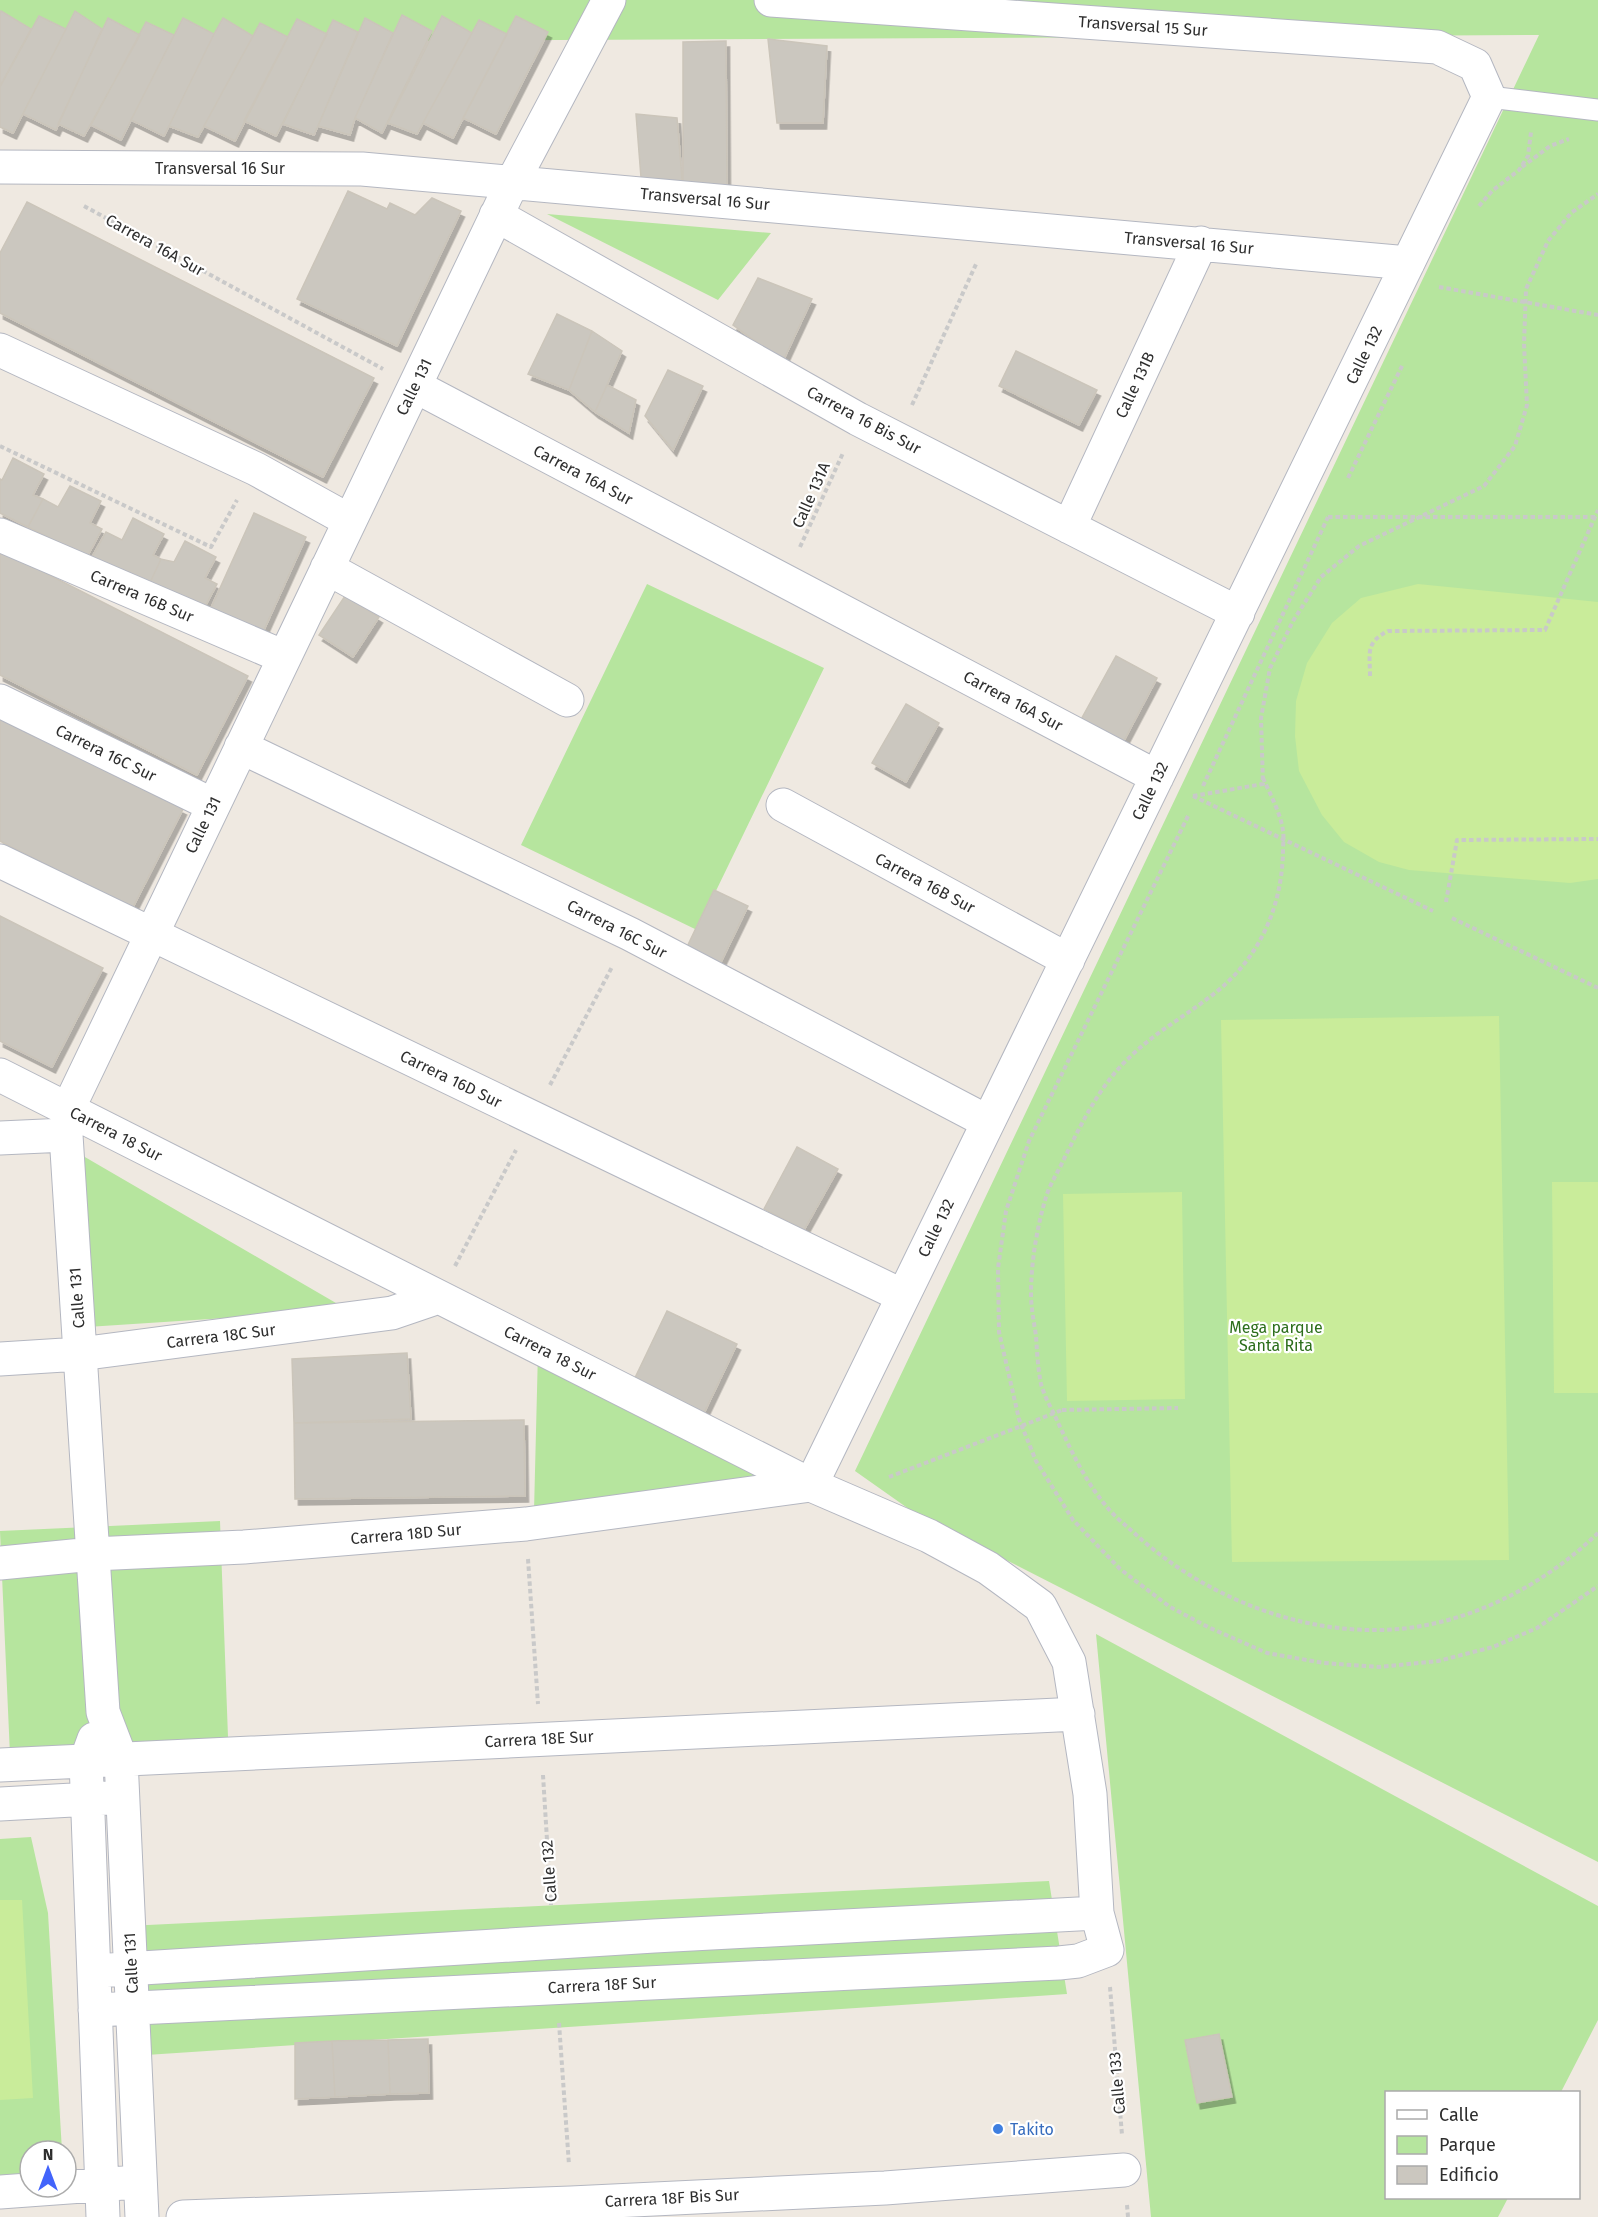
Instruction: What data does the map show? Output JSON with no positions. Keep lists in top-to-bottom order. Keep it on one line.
{"streets":{"street":["Transversal 15 Sur","Transversal 16 Sur","Carrera 16A Sur","Calle 132","Calle 131B","Calle 131","Carrera 16 Bis Sur","Carrera 16B Sur","Carrera 16C Sur","Carrera 16D Sur","Carrera 18 Sur","Carrera 18C Sur","Carrera 18D Sur","Carrera 18E Sur","Carrera 18F Sur","Carrera 18F Bis Sur"],"path":["Calle 131A","Calle 133"]},"crossings":[["Transversal 15 Sur","Calle 132"],["Transversal 16 Sur","Calle 132"],["Transversal 16 Sur","Calle 131B"],["Transversal 16 Sur","Calle 131"],["Carrera 16A Sur","Calle 132"],["Carrera 16A Sur","Calle 131"],["Carrera 16A Sur","Calle 131A"],["Calle 132","Carrera 16 Bis Sur"],["Calle 132","Carrera 16B Sur"],["Calle 132","Carrera 16C Sur"],["Calle 132","Carrera 16D Sur"],["Calle 132","Carrera 18 Sur"],["Calle 132","Carrera 18D Sur"],["Calle 132","Carrera 18E Sur"],["Calle 131B","Carrera 16 Bis Sur"],["Calle 131","Carrera 16 Bis Sur"],["Calle 131","Carrera 16B Sur"],["Calle 131","Carrera 16C Sur"],["Calle 131","Carrera 16D Sur"],["Calle 131","Carrera 18 Sur"],["Calle 131","Carrera 18C Sur"],["Calle 131","Carrera 18D Sur"],["Calle 131","Carrera 18E Sur"],["Calle 131","Carrera 18F Sur"],["Carrera 16 Bis Sur","Calle 131A"],["Carrera 18 Sur","Carrera 18C Sur"],["Carrera 18 Sur","Carrera 18D Sur"],["Carrera 18 Sur","Carrera 18E Sur"],["Carrera 18F Sur","Calle 133"],["Calle 133","Carrera 18F Bis Sur"]],"parks":["Mega parque Santa Rita"],"places":["Takito"],"legend":["Calle","Parque","Edificio"],"north":"top"}
